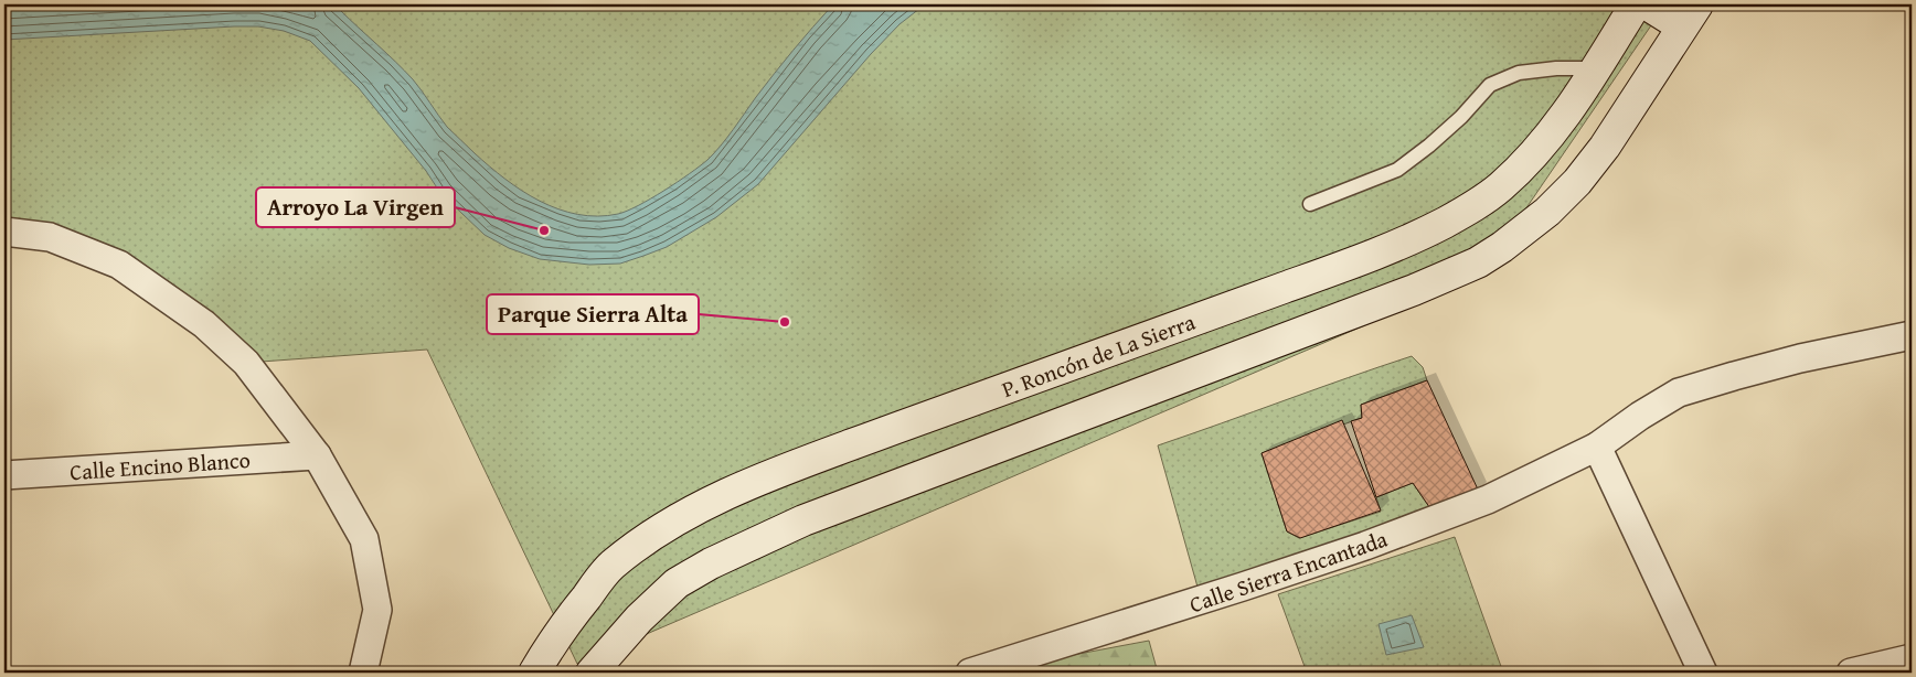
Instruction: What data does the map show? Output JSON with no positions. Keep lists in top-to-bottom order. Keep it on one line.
{"streets":{"street":["P. Roncón de La Sierra","Calle Encino Blanco","Calle Sierra Encantada"]},"places":["Arroyo La Virgen","Parque Sierra Alta"]}
